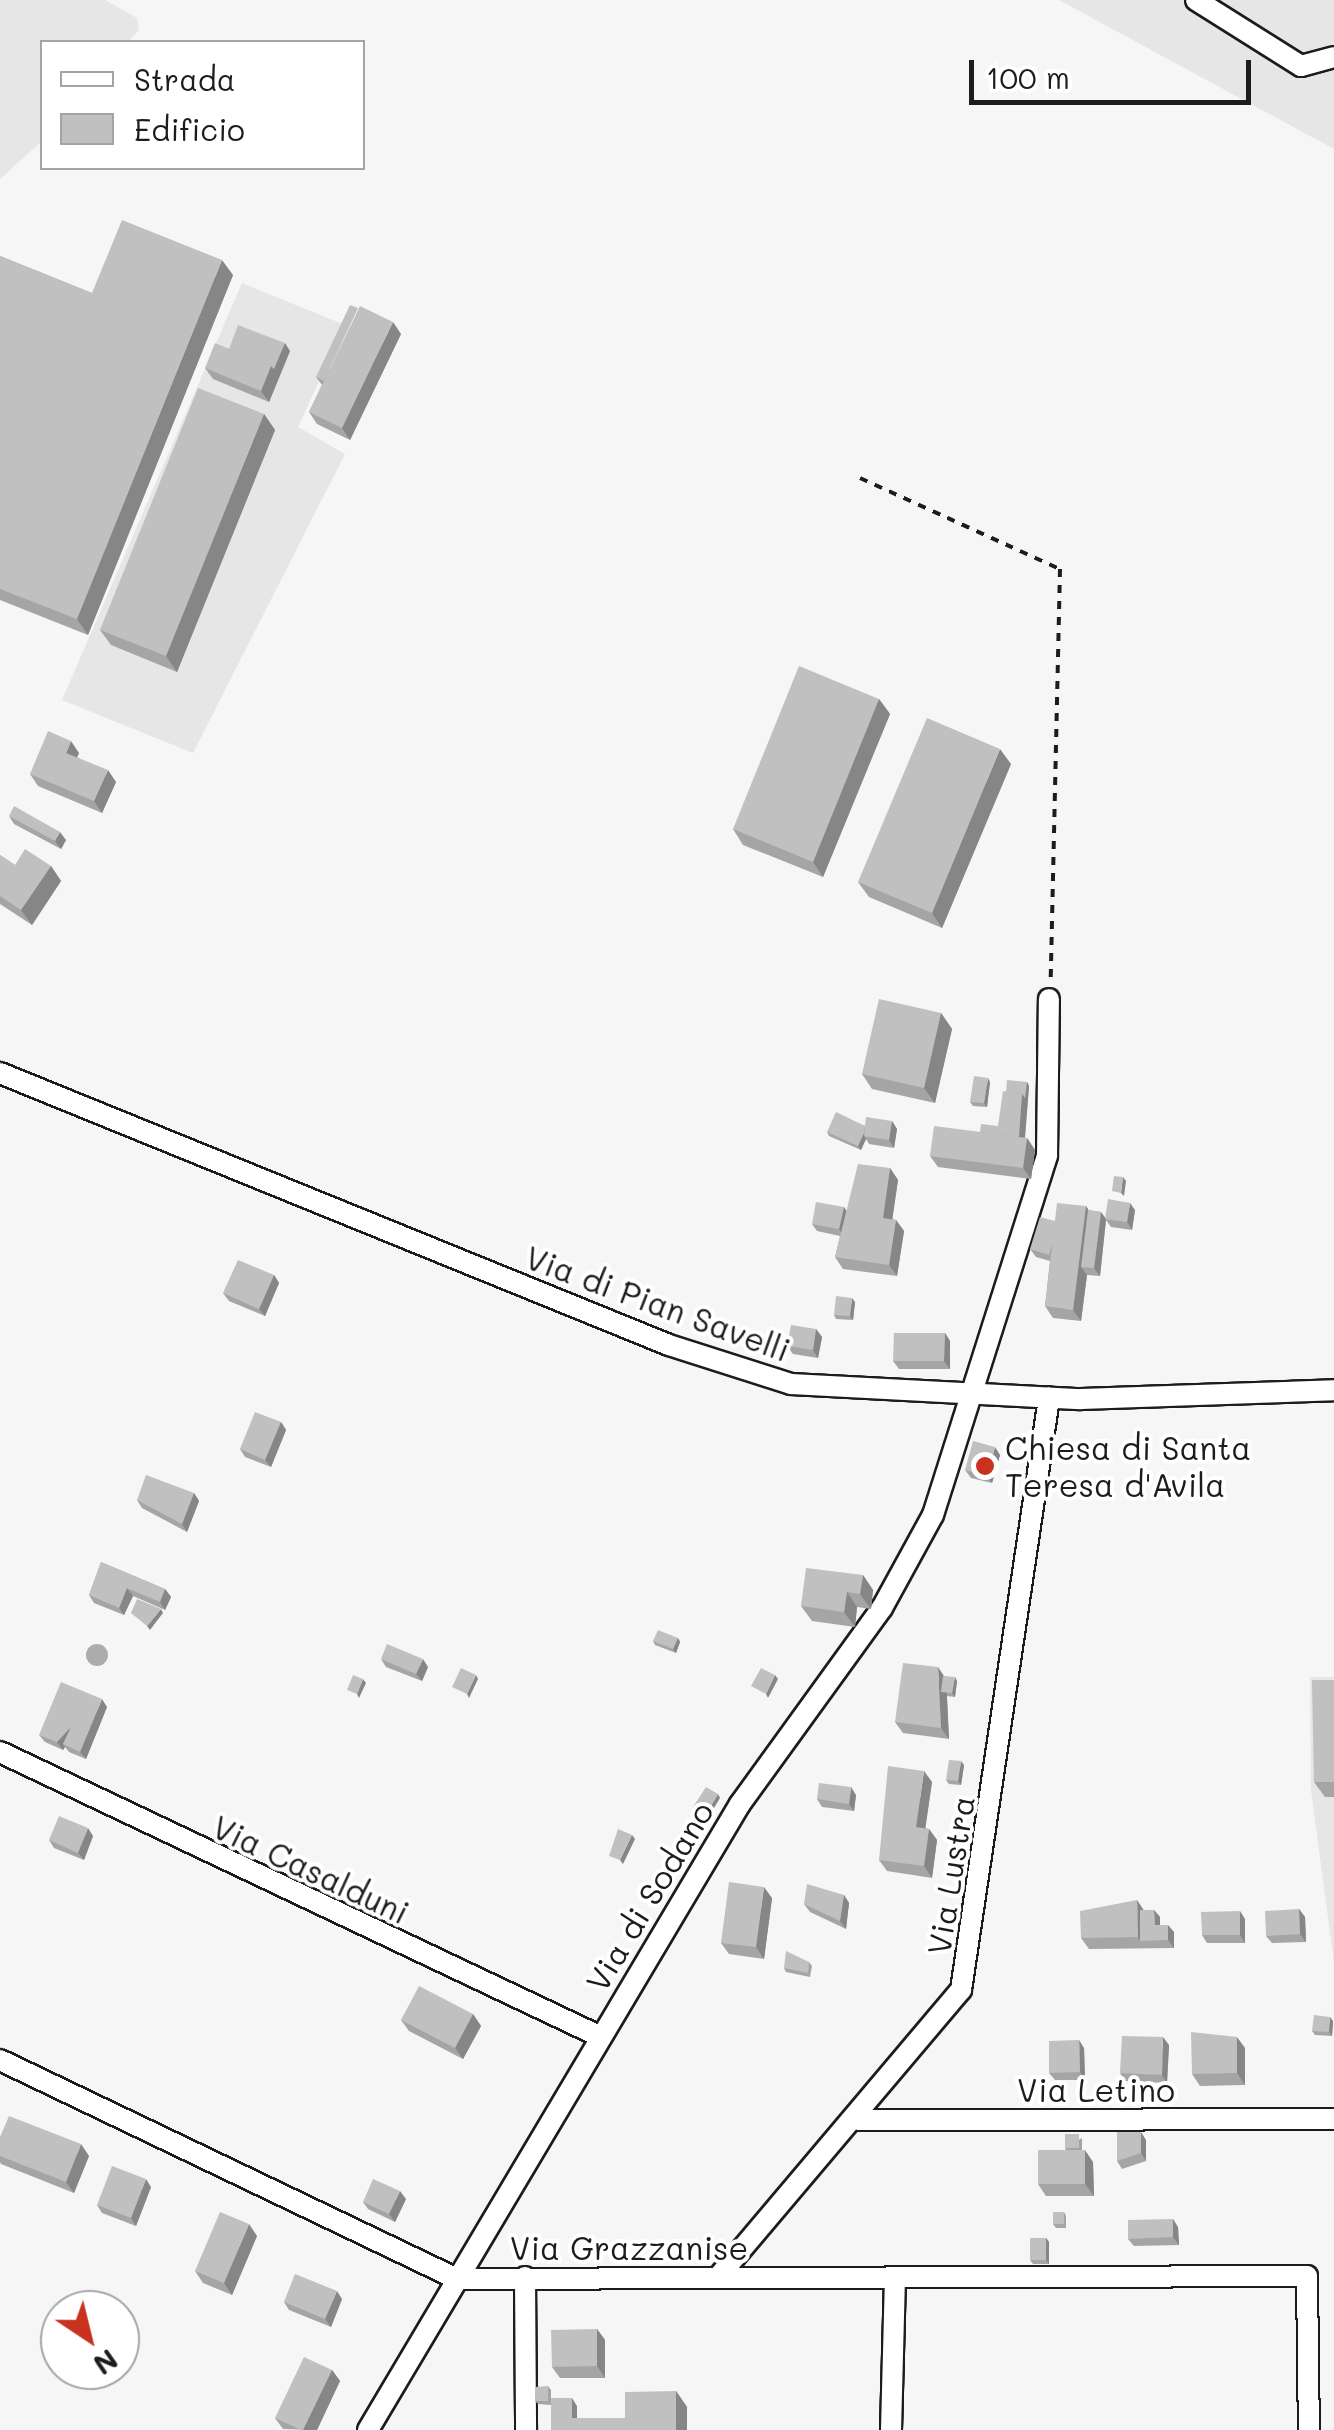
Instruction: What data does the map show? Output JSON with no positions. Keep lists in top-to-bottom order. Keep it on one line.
{"streets":{"street":["Via di Pian Savelli","Via Casalduni","Via Lustra","Via di Sodano","Via Letino","Via Grazzanise"]},"crossings":[["Via di Pian Savelli","Via Lustra"],["Via di Pian Savelli","Via di Sodano"],["Via Casalduni","Via di Sodano"],["Via Lustra","Via Letino"],["Via Lustra","Via Grazzanise"],["Via di Sodano","Via Grazzanise"]],"places":["Chiesa di Santa Teresa d'Avila"],"legend":["Strada","Edificio"],"scale_bar":"100 m","north":"bottom right"}
